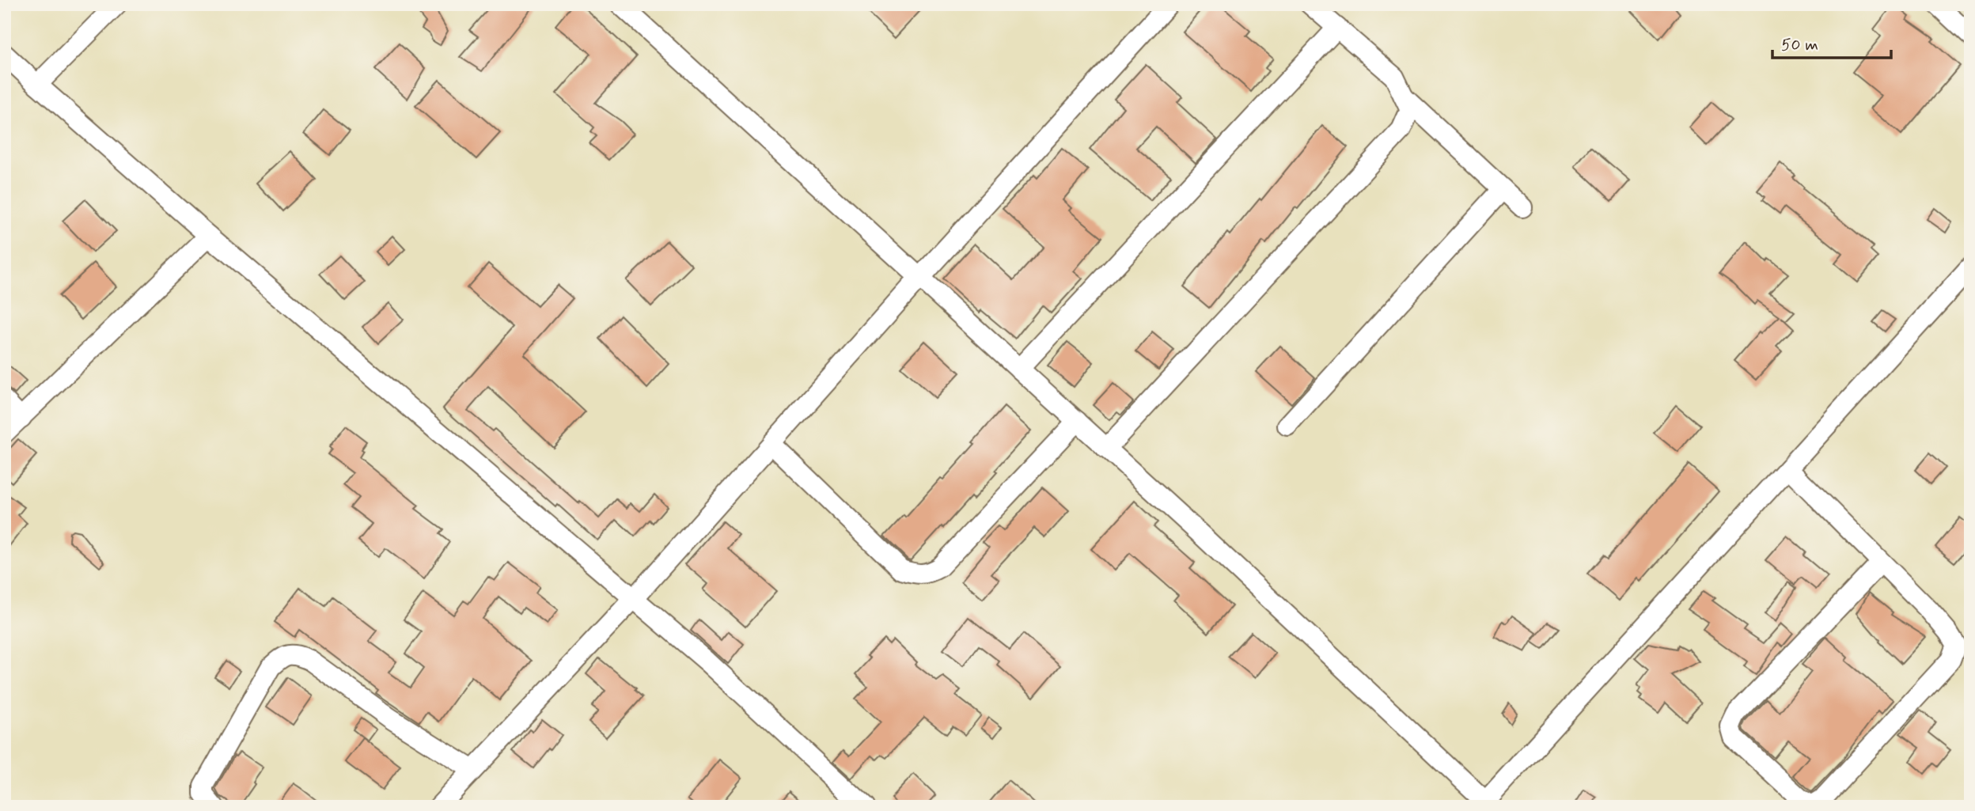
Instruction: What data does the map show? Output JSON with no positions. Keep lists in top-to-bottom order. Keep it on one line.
{"scale_bar":"50 m"}
